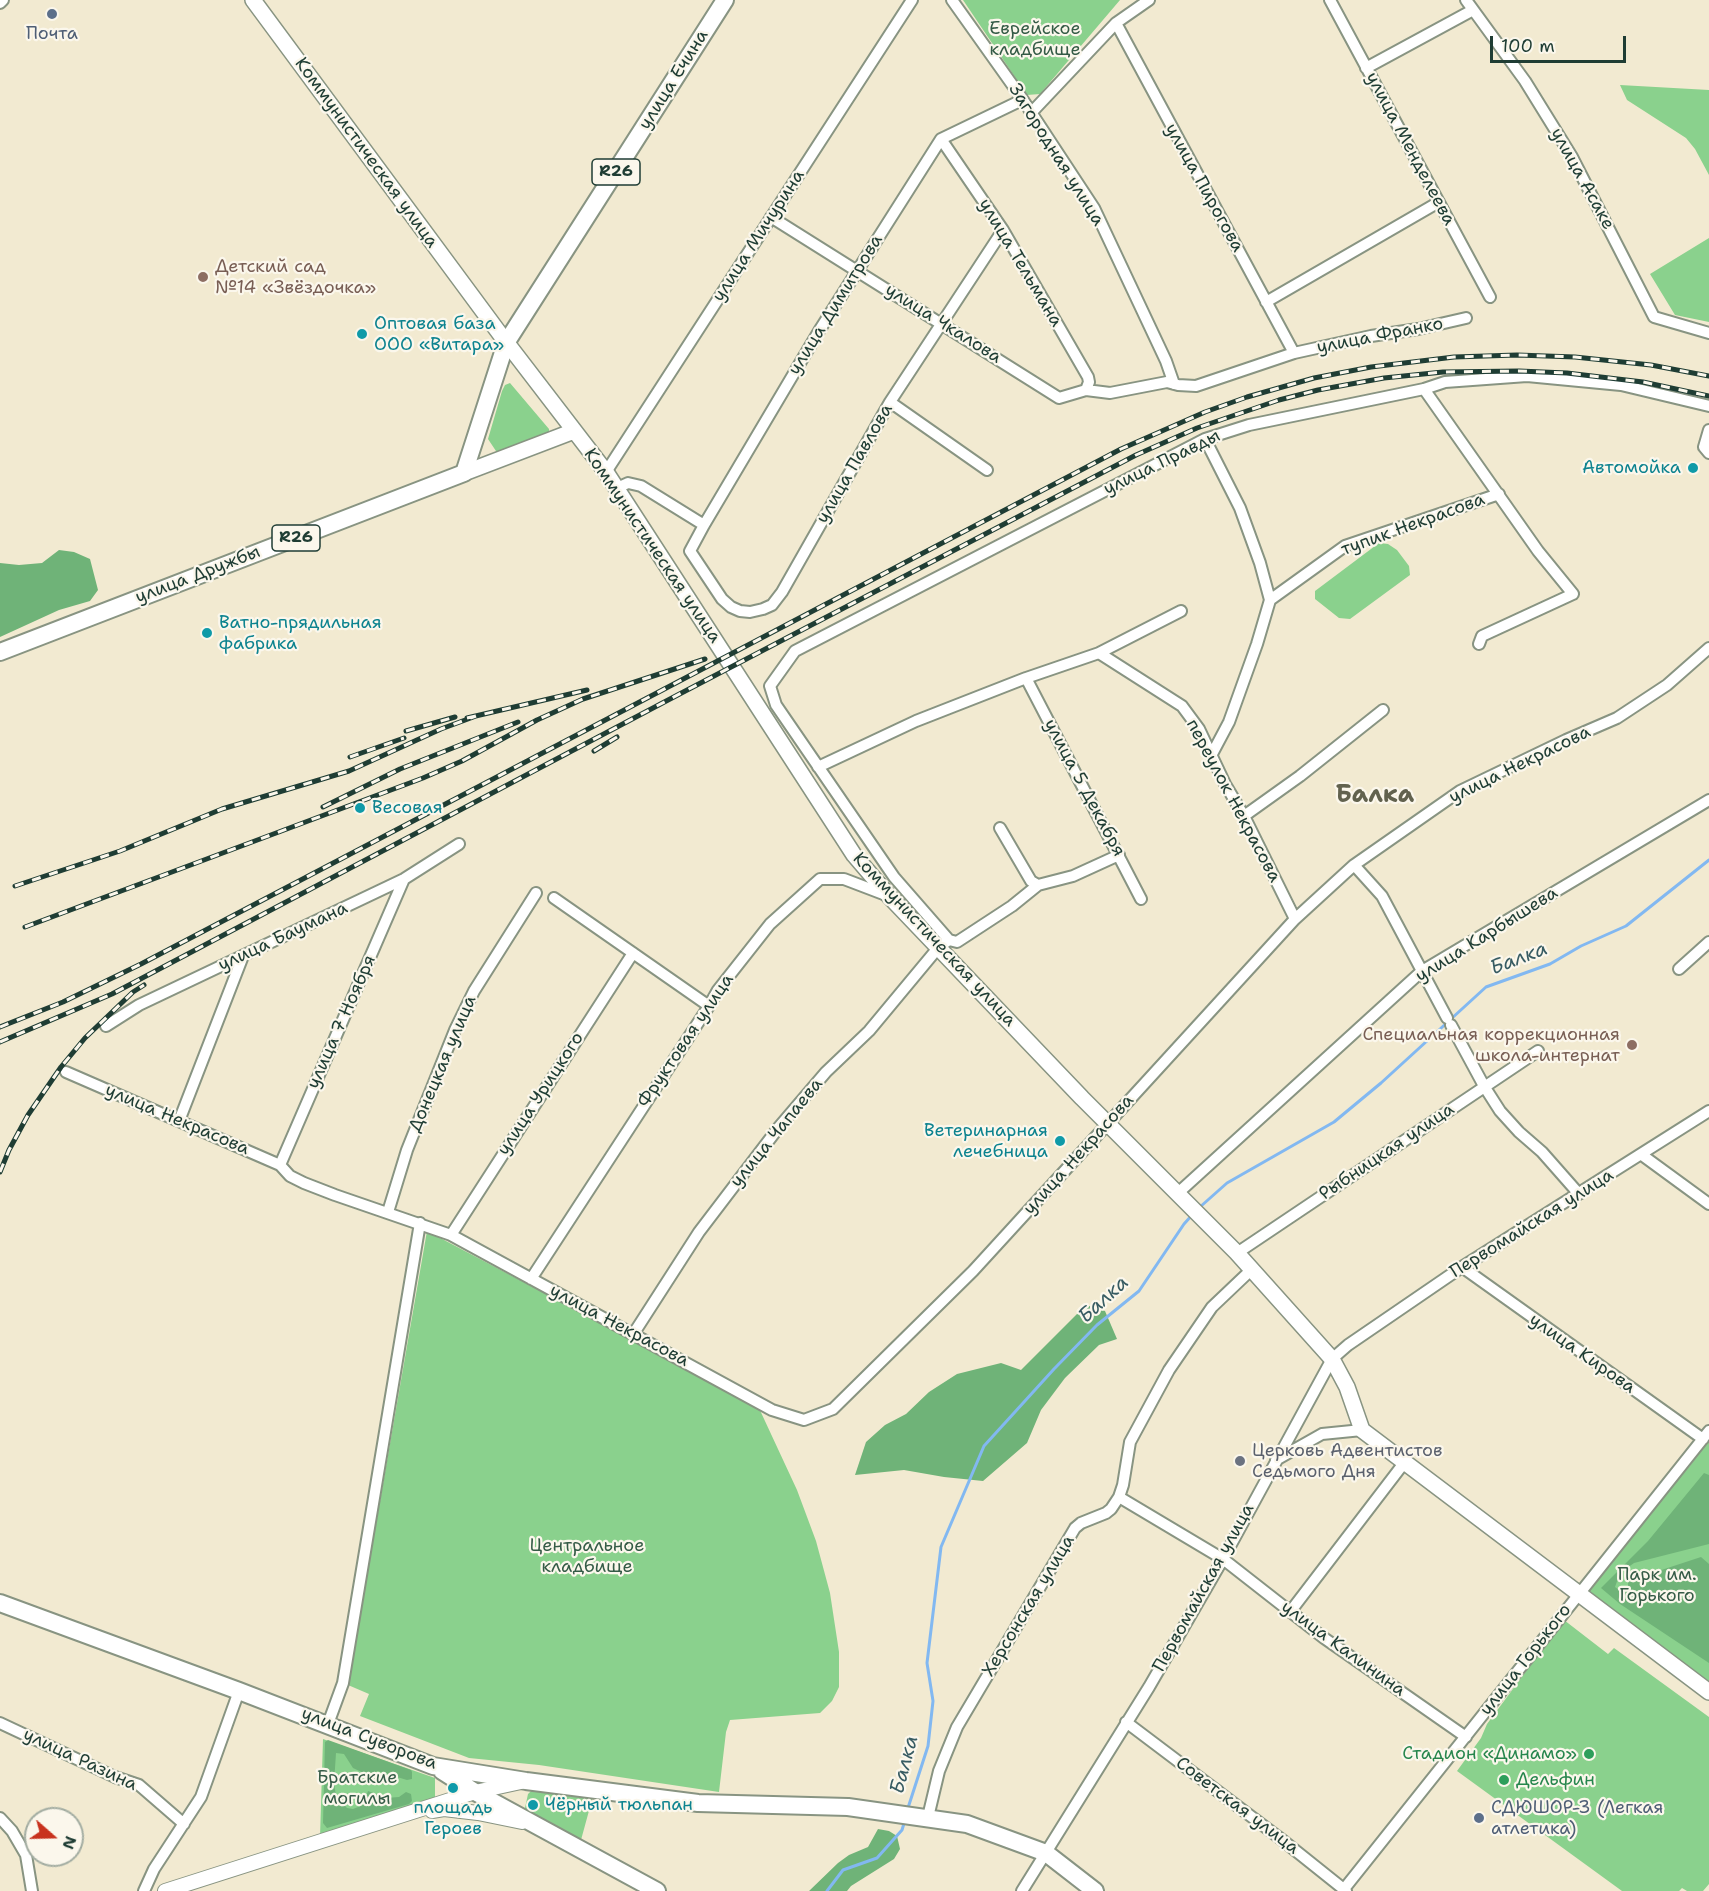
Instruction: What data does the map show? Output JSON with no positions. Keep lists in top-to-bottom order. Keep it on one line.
{"streets":{"main road":["улица Ечина","Коммунистическая улица","R26","улица Дружбы","улица Суворова"],"street":["улица Менделеева","Загородная улица","улица Асаке","улица Пирогова","улица Мичурина","улица Тельмана","улица Димитрова","улица Чкалова","улица Франко","улица Правды","улица Павлова","тупик Некрасова","улица Некрасова","улица 5 Декабря","переулок Некрасова","улица Карбышева","улица Баумана","улица 7 Ноября","Фруктовая улица","Донецкая улица","улица Урицкого","улица Чапаева","Рыбницкая улица","Первомайская улица","улица Кирова","Херсонская улица","улица Калинина","улица Горького","улица Разина","Советская улица"]},"crossings":[["улица Ечина","Коммунистическая улица"],["улица Ечина","R26"],["Коммунистическая улица","R26"],["Коммунистическая улица","улица Мичурина"],["Коммунистическая улица","улица Дружбы"],["Коммунистическая улица","улица Некрасова"],["Коммунистическая улица","улица Карбышева"],["Коммунистическая улица","Фруктовая улица"],["Коммунистическая улица","улица Чапаева"],["Коммунистическая улица","Рыбницкая улица"],["Коммунистическая улица","Первомайская улица"],["Загородная улица","улица Чкалова"],["Загородная улица","улица Франко"],["R26","улица Дружбы"],["улица Пирогова","улица Франко"],["улица Мичурина","улица Чкалова"],["улица Тельмана","улица Димитрова"],["улица Тельмана","улица Чкалова"],["улица Тельмана","улица Павлова"],["улица Димитрова","улица Чкалова"],["улица Димитрова","улица Павлова"],["улица Чкалова","улица Франко"],["улица Чкалова","улица Павлова"],["улица Некрасова","переулок Некрасова"],["улица Некрасова","улица 7 Ноября"],["улица Некрасова","Фруктовая улица"],["улица Некрасова","Донецкая улица"],["улица Некрасова","улица Урицкого"],["улица Некрасова","улица Чапаева"],["улица Баумана","улица 7 Ноября"],["Первомайская улица","улица Кирова"],["Первомайская улица","улица Калинина"],["Первомайская улица","улица Суворова"],["Первомайская улица","Советская улица"],["улица Кирова","улица Горького"],["Херсонская улица","улица Калинина"],["Херсонская улица","улица Суворова"],["улица Калинина","улица Горького"],["улица Горького","Советская улица"]],"districts":["Балка"],"water":["Балка"],"parks":["Еврейское кладбище","Центральное кладбище","Парк им. Горького","Братские могилы"],"places":["Почта","Детский сад №14 «Звёздочка»","Оптовая база ООО «Витара»","Автомойка","Ватно-прядильная фабрика","Весовая","Специальная коррекционная школа-интернат","Ветеринарная лечебница","Церковь Адвентистов Седьмого Дня","Стадион «Динамо»","Дельфин","площадь Героев","Чёрный тюльпан","СДЮШОР-3 (Легкая атлетика)"],"scale_bar":"100 m","north":"right"}
